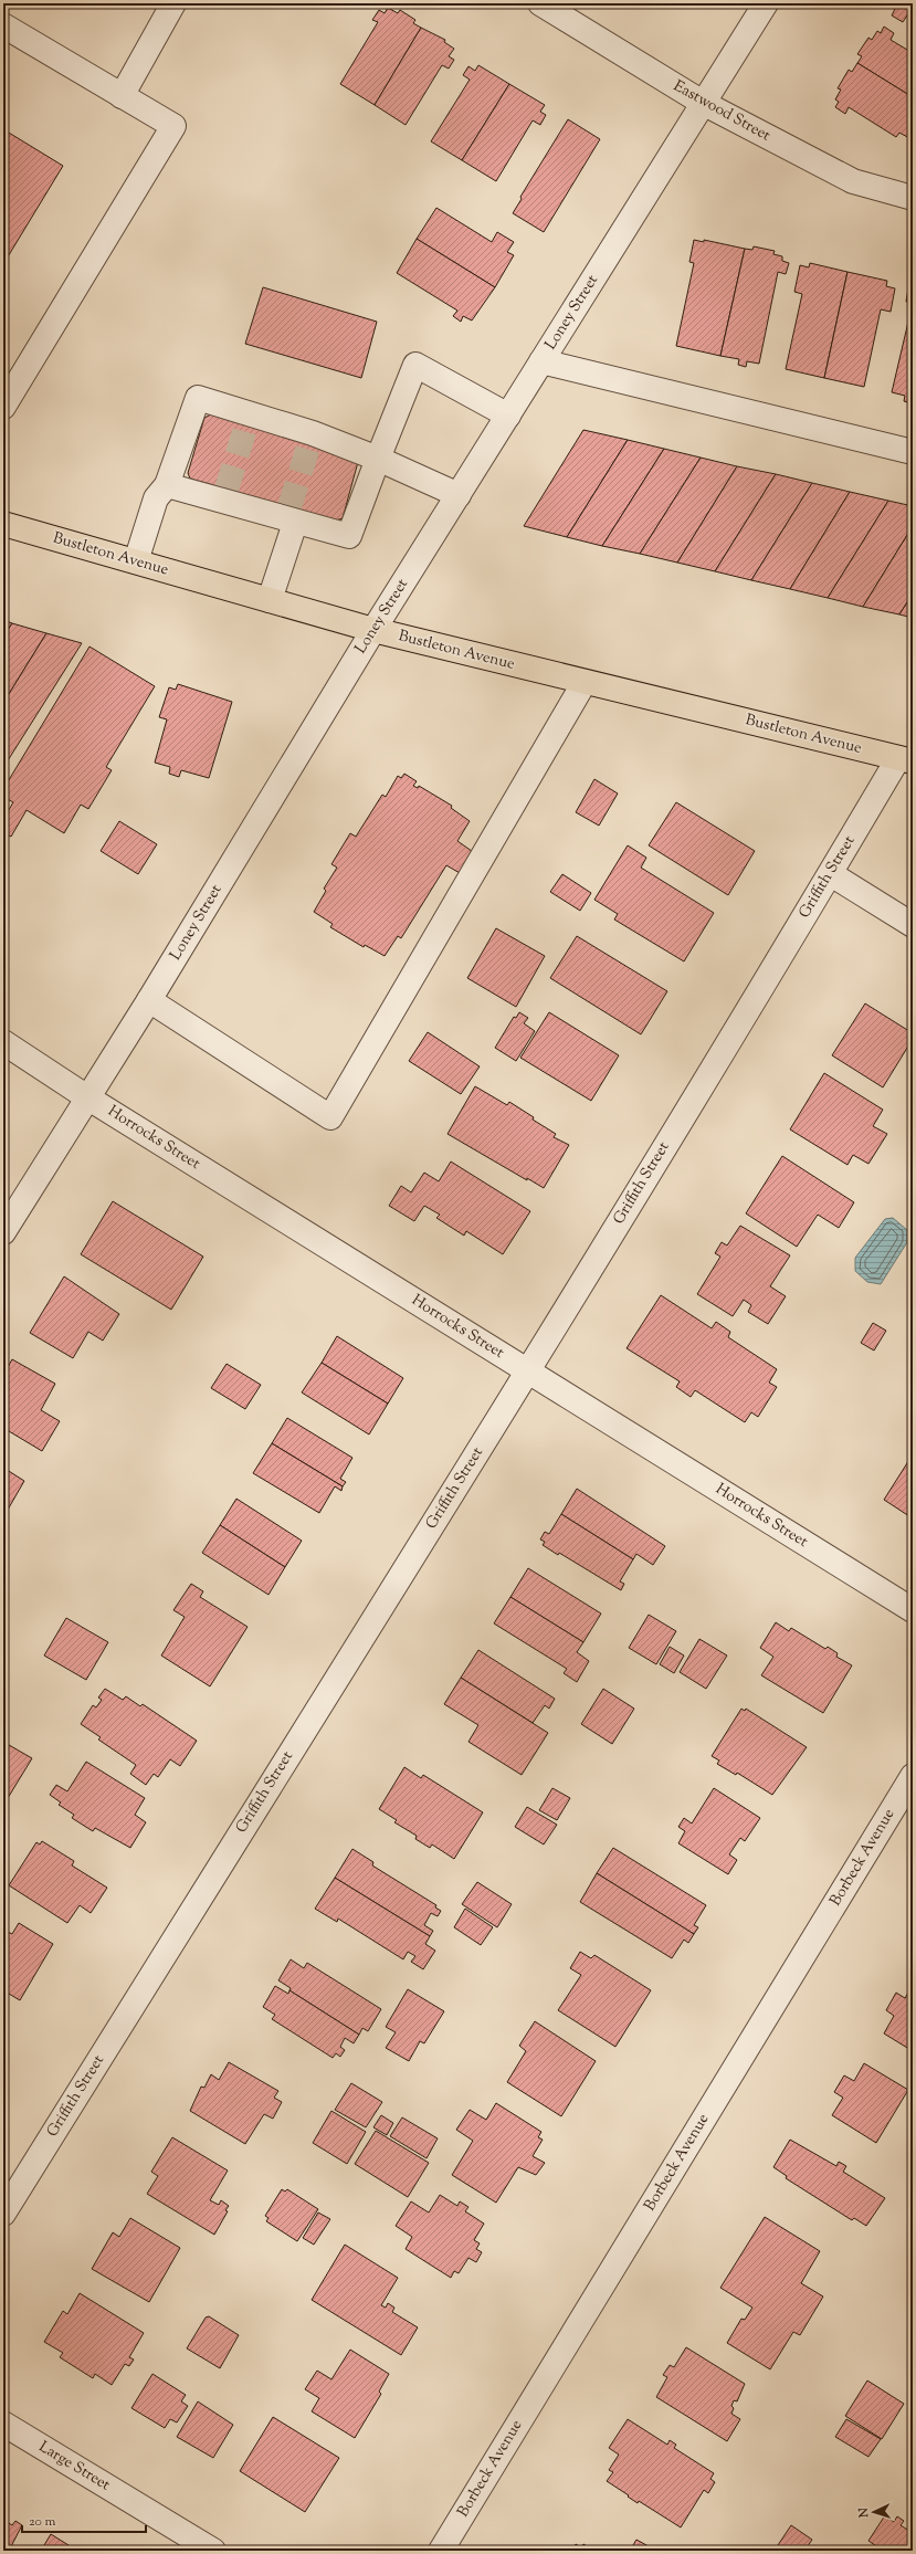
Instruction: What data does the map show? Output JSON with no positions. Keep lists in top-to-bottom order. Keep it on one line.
{"streets":{"main road":["Bustleton Avenue"],"street":["Eastwood Street","Loney Street","Griffith Street","Horrocks Street","Borbeck Avenue","Large Street"]},"crossings":[["Eastwood Street","Loney Street"],["Loney Street","Bustleton Avenue"],["Loney Street","Horrocks Street"],["Bustleton Avenue","Griffith Street"],["Griffith Street","Horrocks Street"]],"scale_bar":"20 m","north":"left"}
